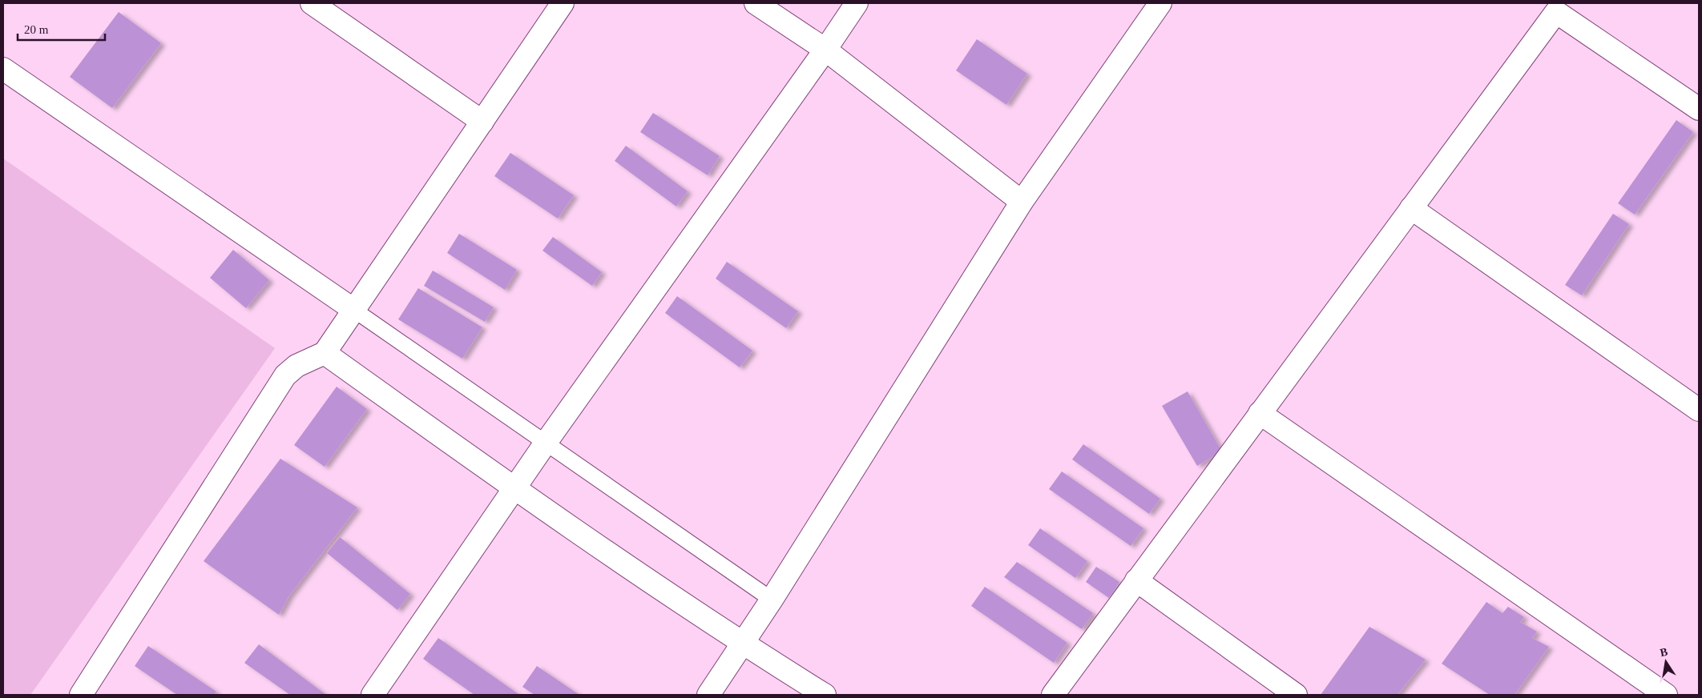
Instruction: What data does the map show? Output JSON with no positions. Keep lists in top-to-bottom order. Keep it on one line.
{"scale_bar":"20 m","north":"top"}
